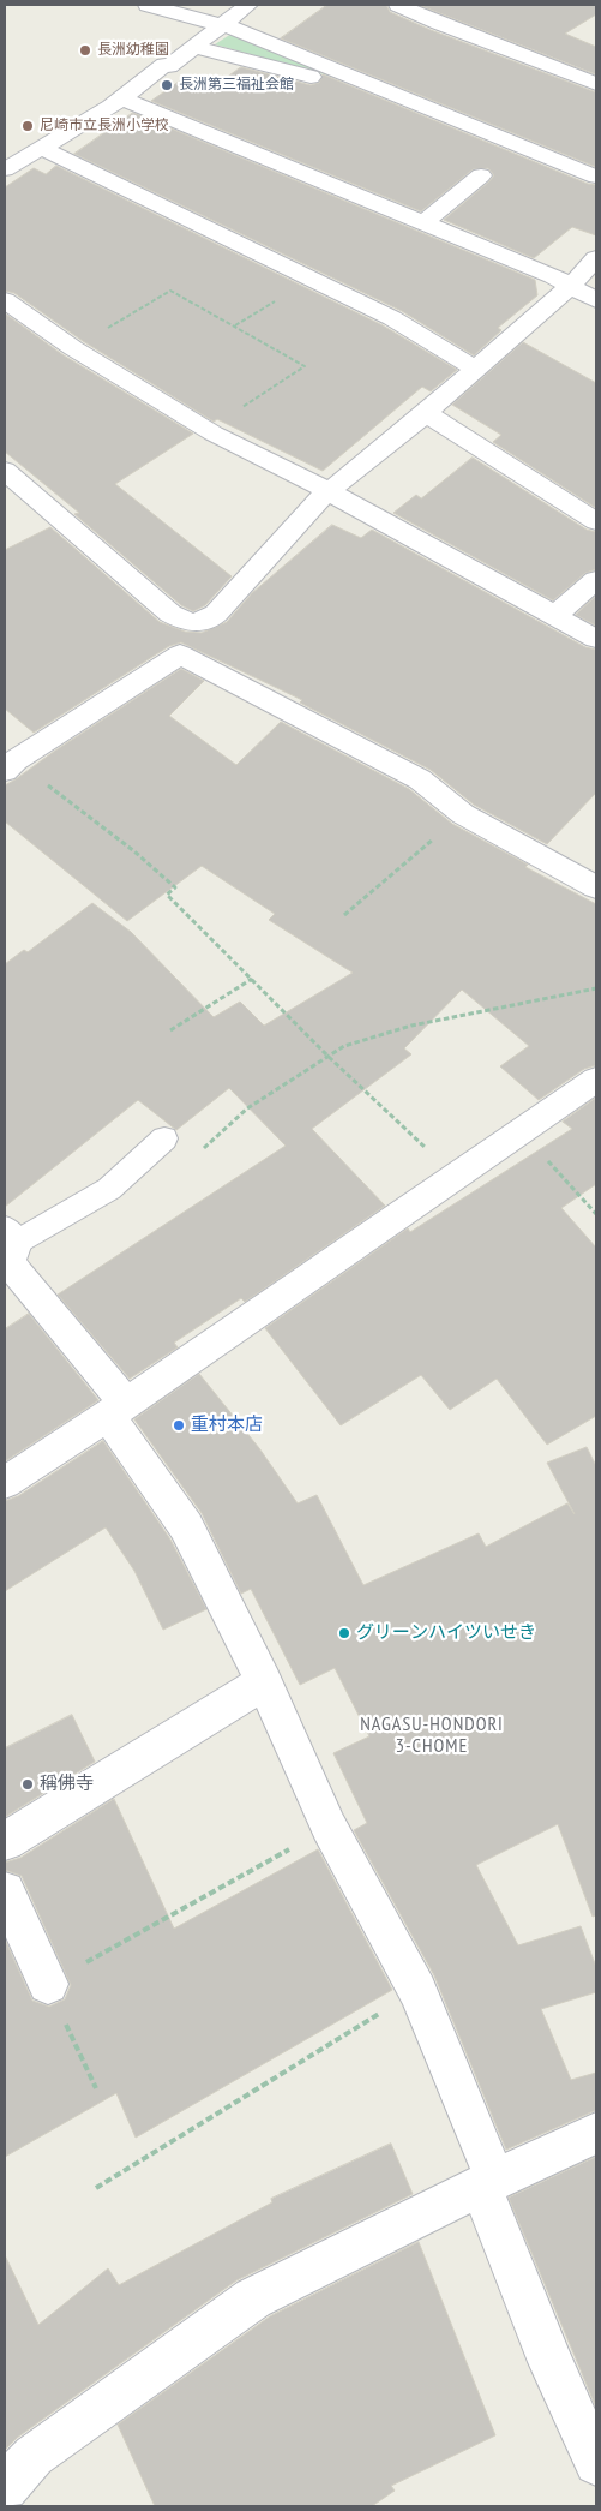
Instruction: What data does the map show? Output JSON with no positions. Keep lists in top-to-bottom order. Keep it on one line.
{"districts":["NAGASU-HONDORI 3-CHOME"],"places":["長洲幼稚園","長洲第三福祉会館","尼崎市立長洲小学校","重村本店","グリーンハイツいせき","稱佛寺"]}
